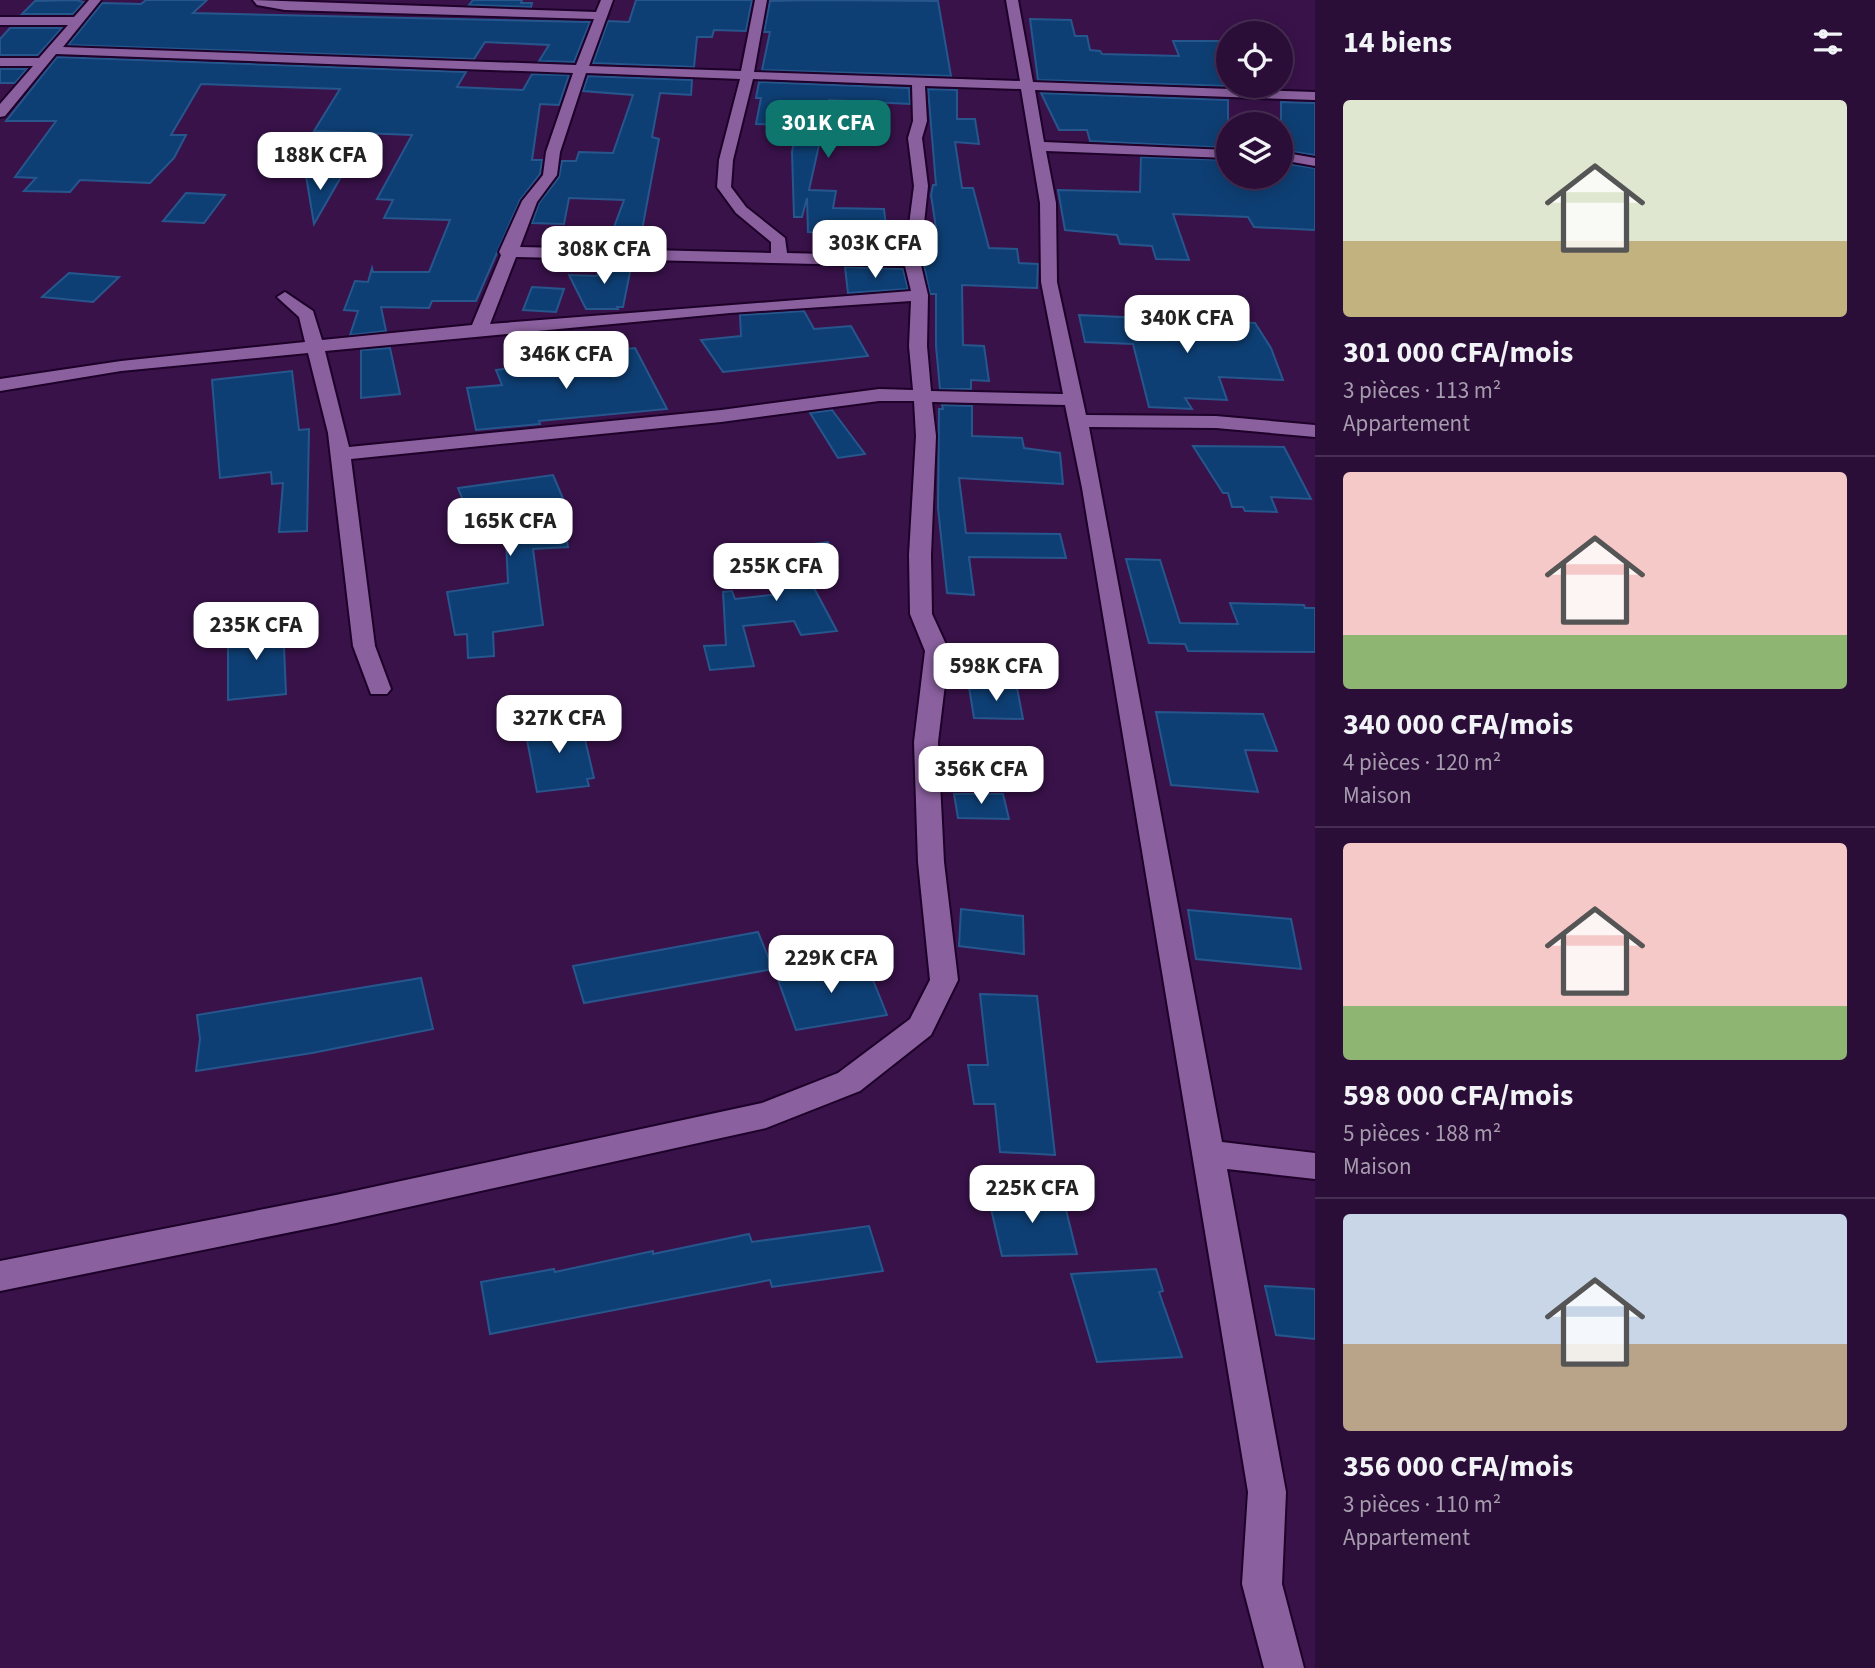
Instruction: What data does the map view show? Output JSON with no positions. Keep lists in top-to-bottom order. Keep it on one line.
{"page":{"heading":"14 biens","list":[{"name":"301 000 CFA/mois","note":"3 pièces · 113 m² · Appartement"},{"name":"340 000 CFA/mois","note":"4 pièces · 120 m² · Maison"},{"name":"598 000 CFA/mois","note":"5 pièces · 188 m² · Maison"},{"name":"356 000 CFA/mois","note":"3 pièces · 110 m² · Appartement"}],"price":["301K CFA","188K CFA","303K CFA","308K CFA","340K CFA","346K CFA","165K CFA","255K CFA","235K CFA","598K CFA","327K CFA","356K CFA","229K CFA","225K CFA"]}}
